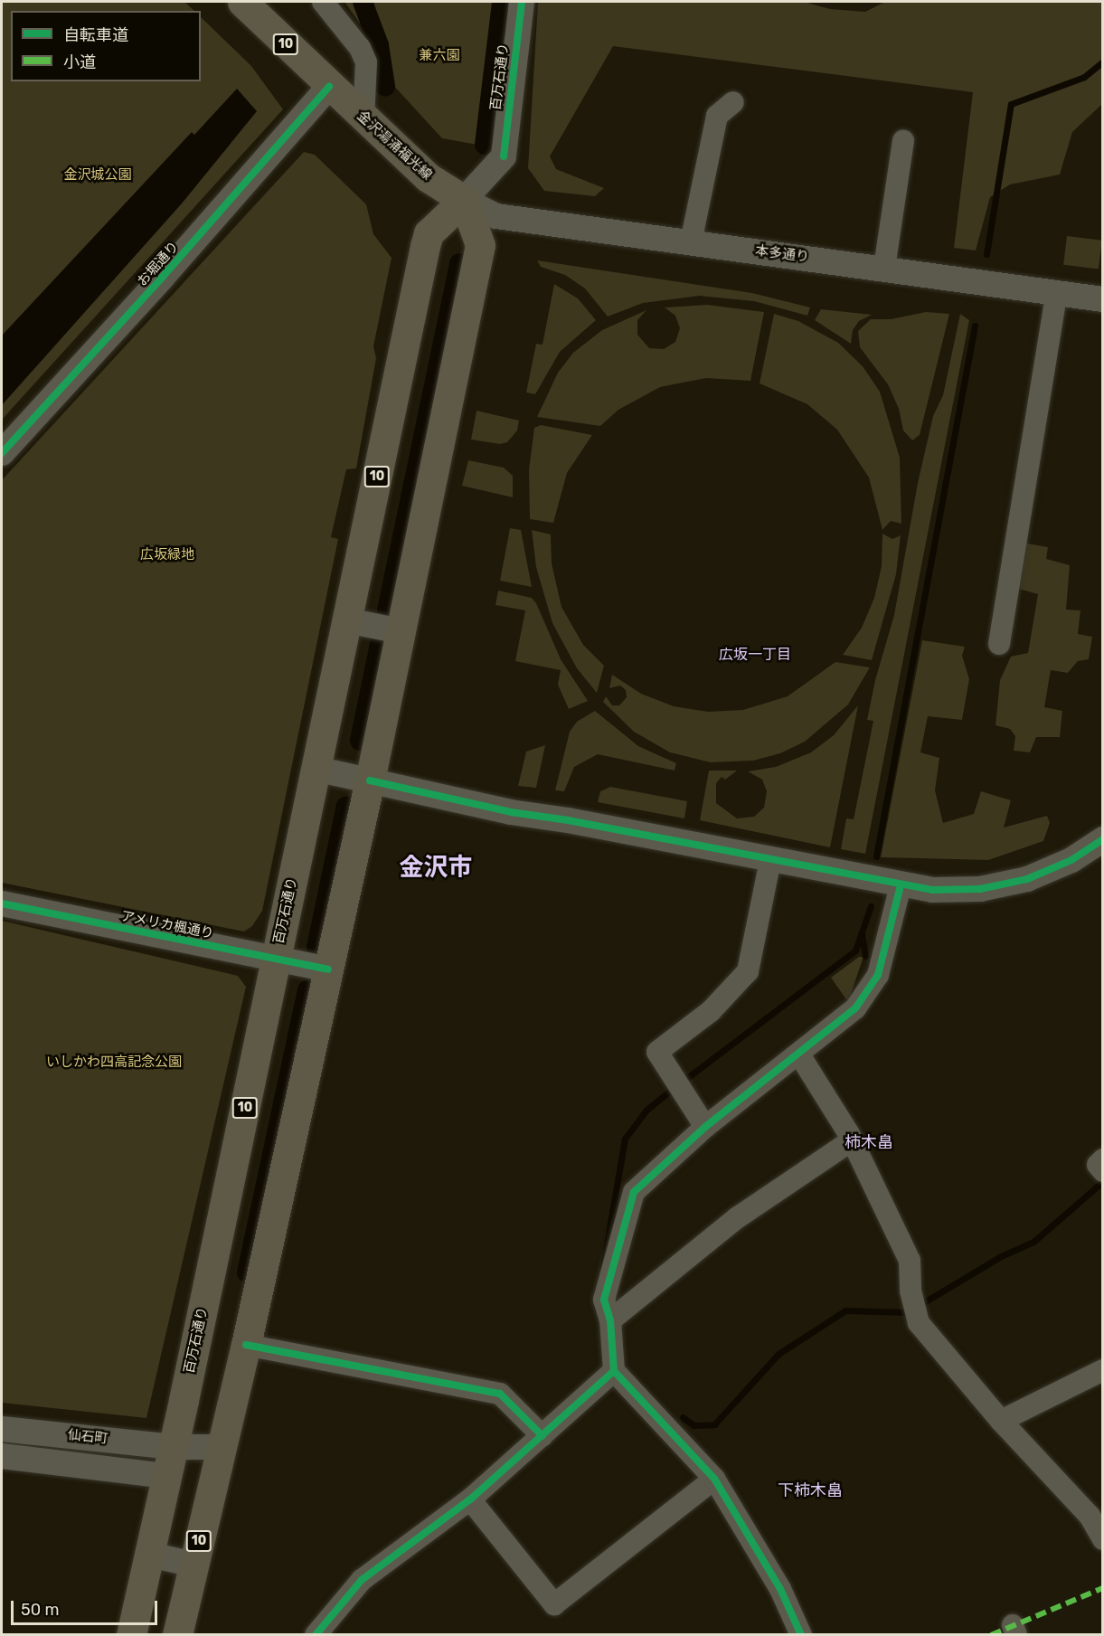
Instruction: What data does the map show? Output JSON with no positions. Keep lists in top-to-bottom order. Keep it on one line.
{"streets":{"main road":["10","百万石通り","金沢湯涌福光線"],"street":["本多通り","お堀通り","アメリカ楓通り","仙石町"]},"crossings":[["10","百万石通り"],["10","金沢湯涌福光線"],["10","本多通り"],["10","お堀通り"],["10","アメリカ楓通り"],["10","仙石町"],["百万石通り","金沢湯涌福光線"],["百万石通り","本多通り"],["百万石通り","アメリカ楓通り"],["百万石通り","仙石町"],["金沢湯涌福光線","本多通り"],["金沢湯涌福光線","お堀通り"]],"districts":["広坂一丁目","金沢市","柿木畠","下柿木畠"],"parks":["兼六園","金沢城公園","広坂緑地","いしかわ四高記念公園"],"legend":["自転車道","小道"],"scale_bar":"50 m"}
